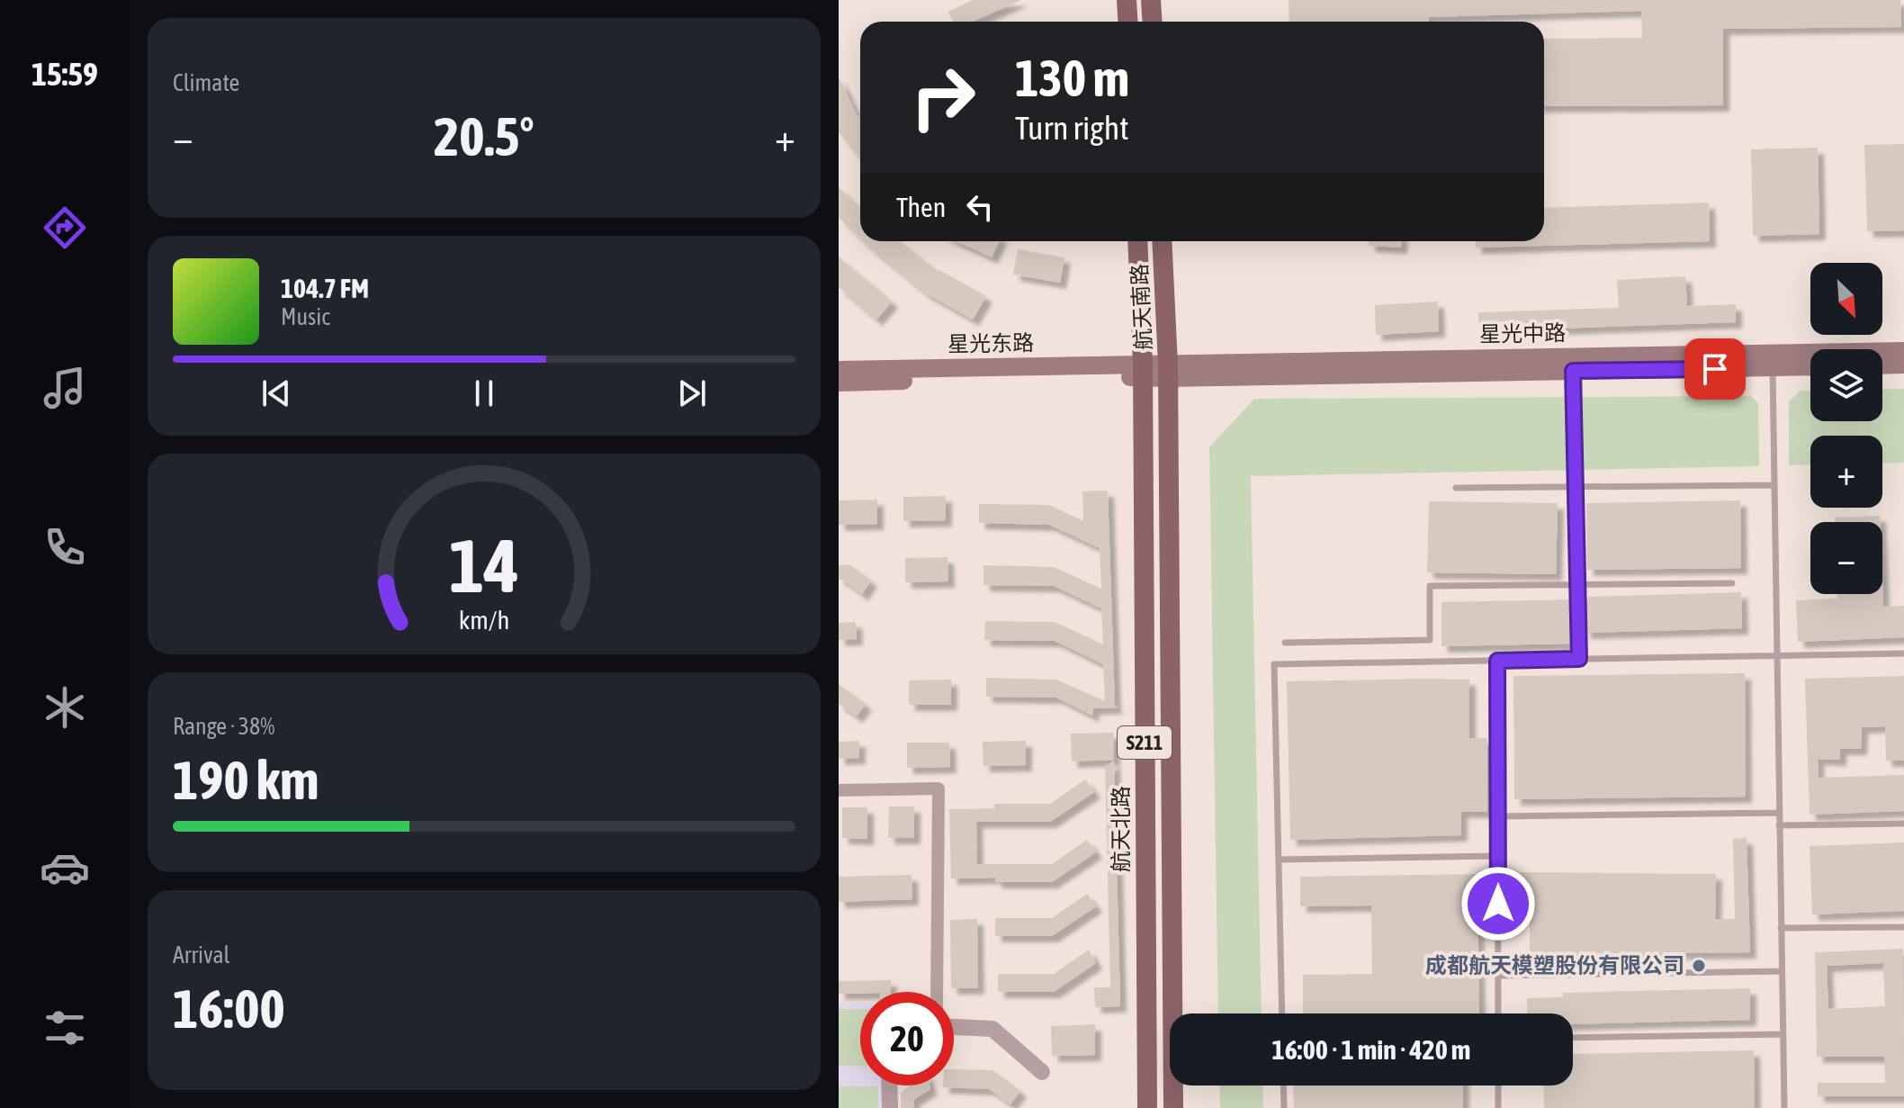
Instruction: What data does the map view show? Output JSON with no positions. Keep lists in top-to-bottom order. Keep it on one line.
{"streets":{"main road":["航天南路","星光中路","星光东路","S211","航天北路"]},"crossings":[["航天南路","星光中路"],["航天南路","星光东路"],["航天南路","S211"],["航天南路","航天北路"],["星光中路","星光东路"],["星光中路","S211"],["星光中路","航天北路"],["星光东路","航天北路"]],"places":["成都航天模塑股份有限公司"],"north":"bottom right","page":{"tabs":"15:59","tile":["Climate",["Range · 38%","190 km"],["Arrival","16:00"]],"turn":["130 m","Turn right"],"heat":["−","20.5°","+"],"then":"Then","song":["104.7 FM","Music"],"map_buttons":["+","−"],"limit":"20","trip":"16:00 · 1 min · 420 m","gauge":["14","km/h"]}}
